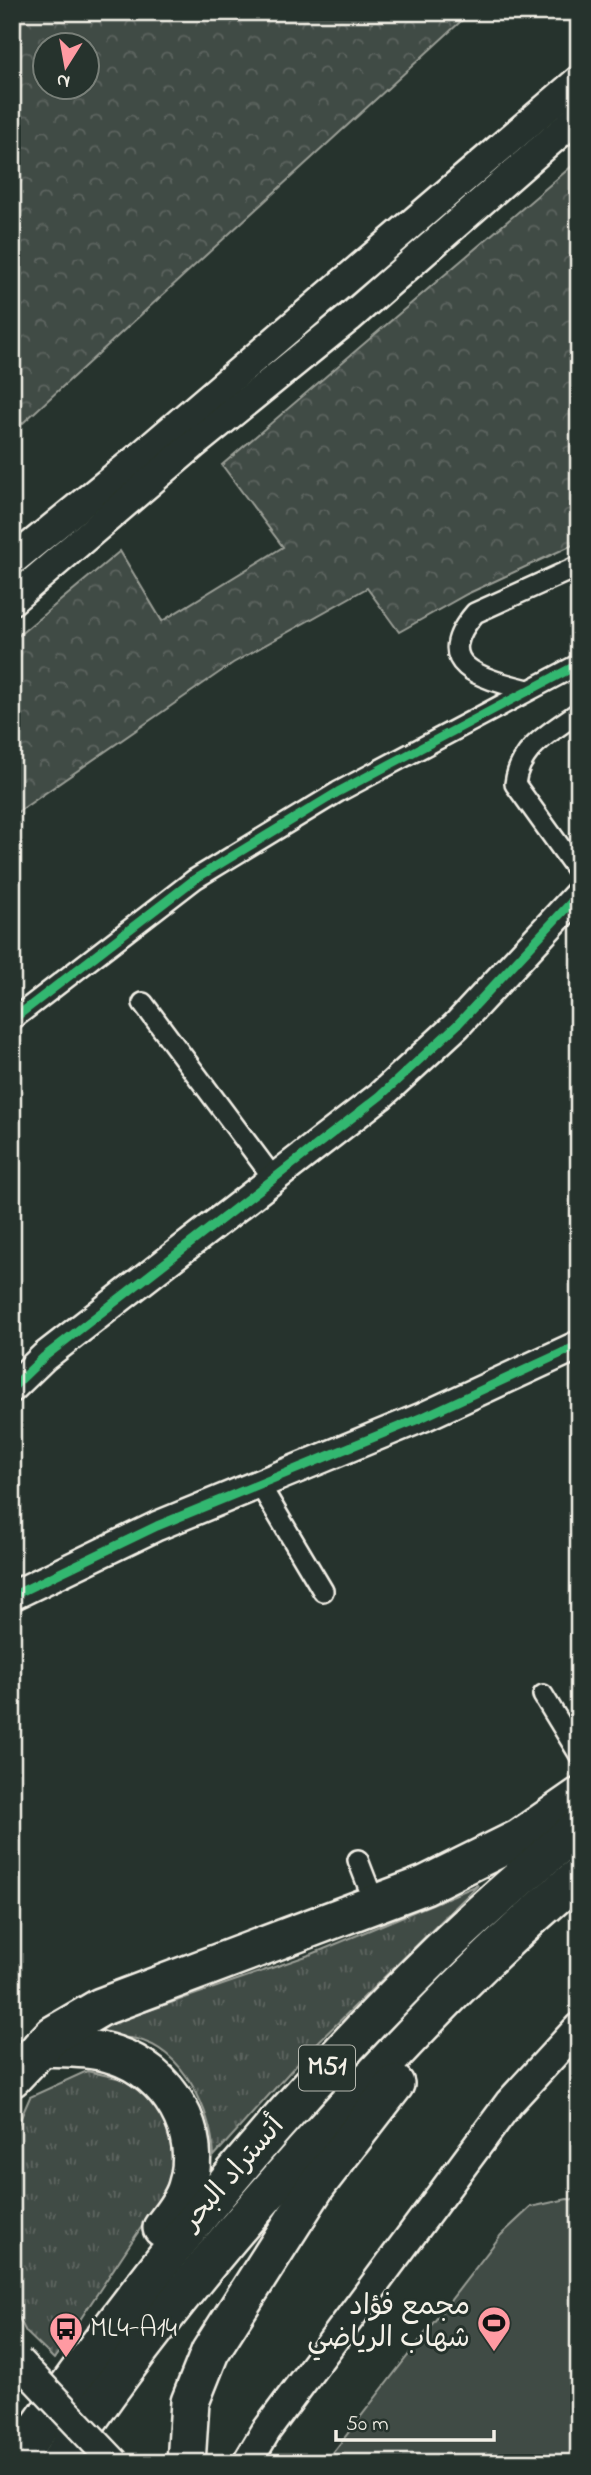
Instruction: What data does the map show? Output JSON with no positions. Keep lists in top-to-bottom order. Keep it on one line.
{"streets":{"highway":["M51","أتستراد البحر"]},"places":{"sports":["مجمع فؤاد شهاب الرياضي"],"bus stop":["ML4-A14"]},"scale_bar":"50 m","north":"bottom"}
